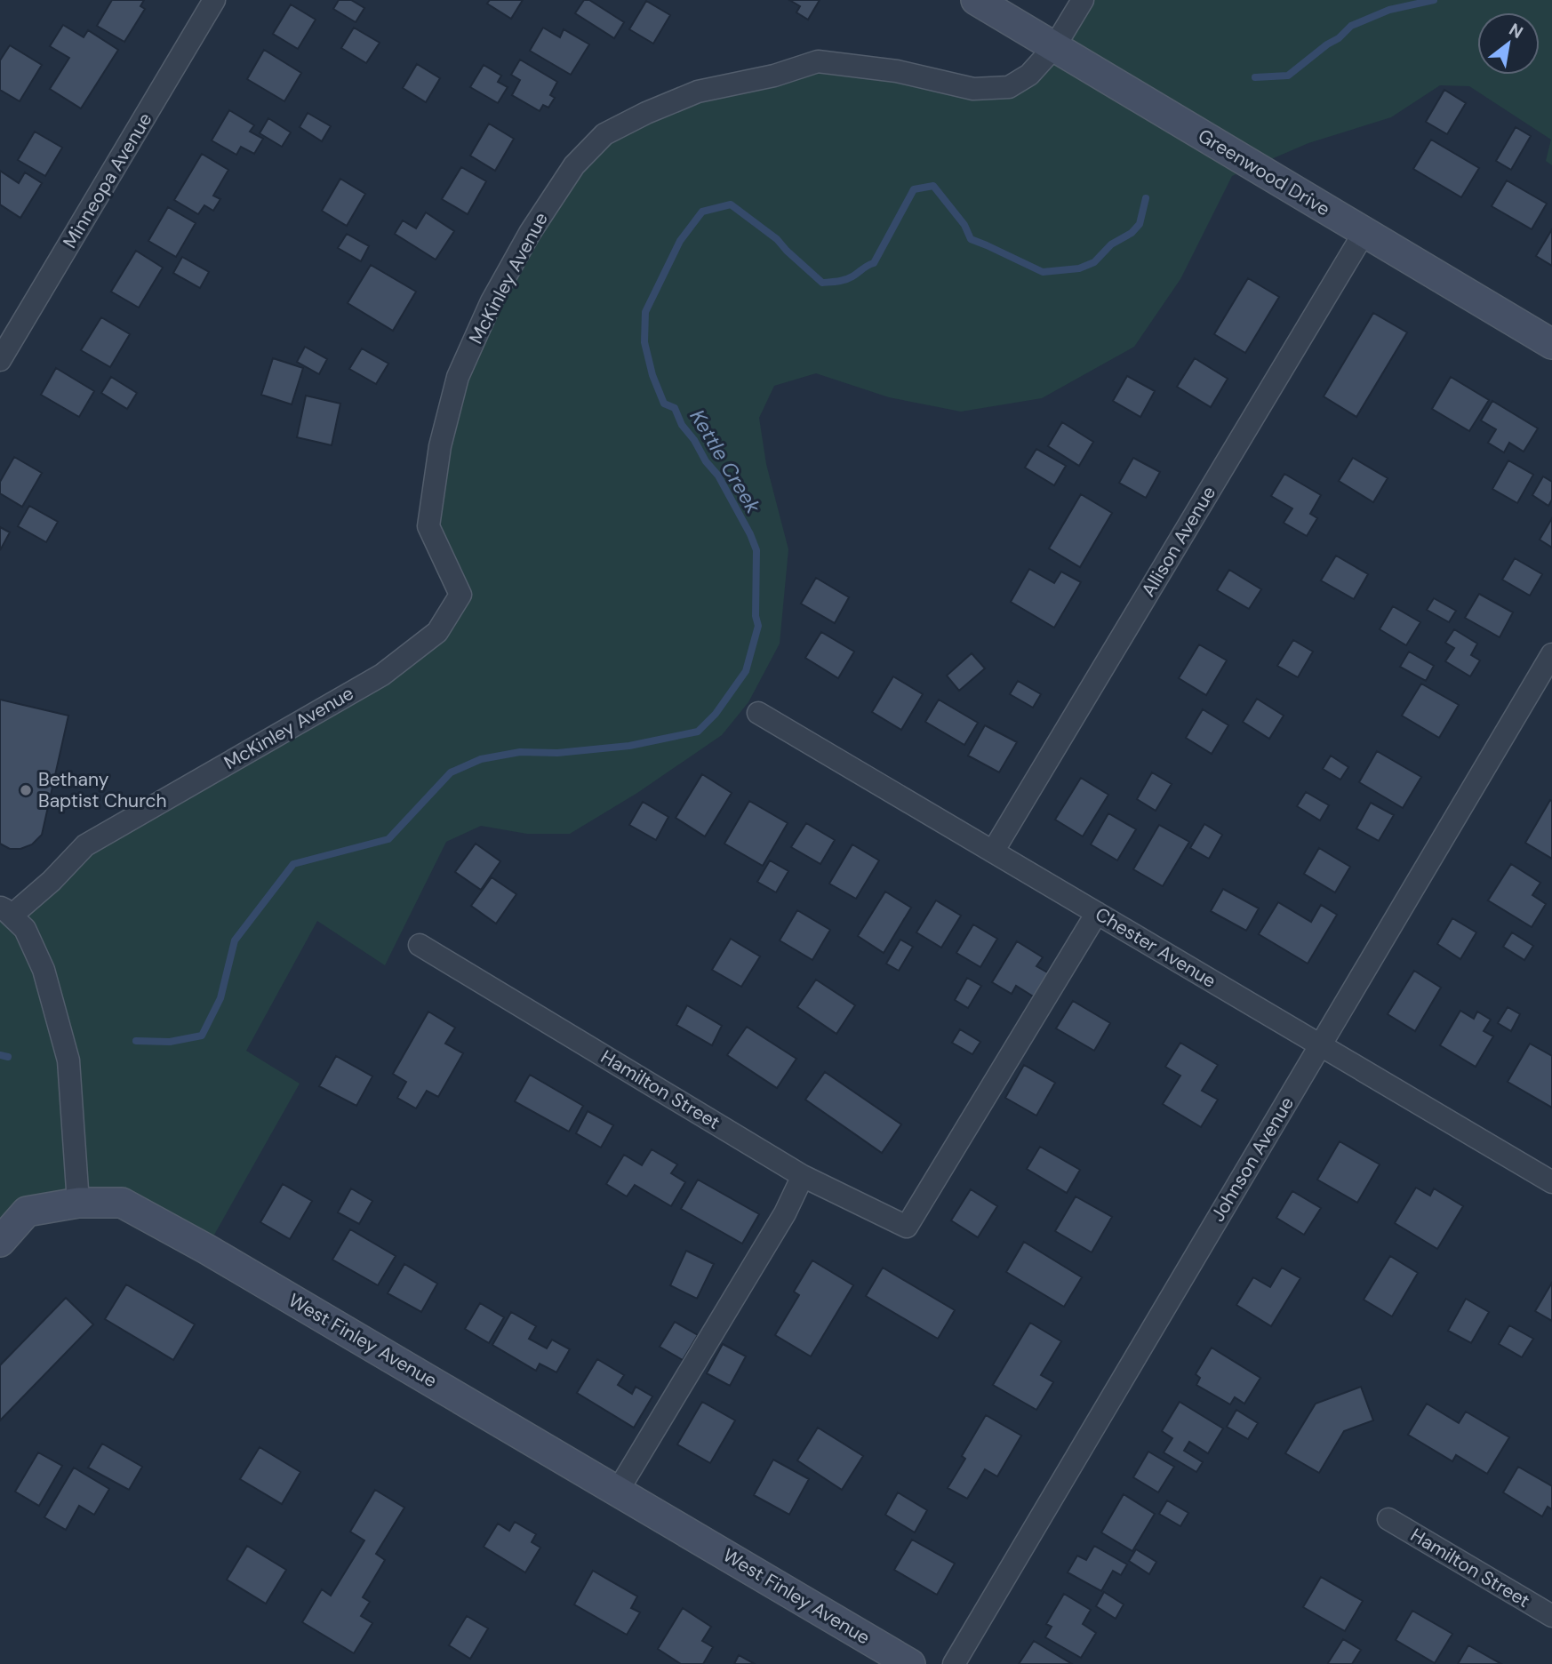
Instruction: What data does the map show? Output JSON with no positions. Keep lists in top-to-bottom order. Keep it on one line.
{"streets":{"main road":["Greenwood Drive","West Finley Avenue"],"street":["Minneopa Avenue","McKinley Avenue","Allison Avenue","Chester Avenue","Hamilton Street","Johnson Avenue"]},"crossings":[["Greenwood Drive","McKinley Avenue"],["Greenwood Drive","Allison Avenue"],["Allison Avenue","Chester Avenue"],["Chester Avenue","Hamilton Street"],["Chester Avenue","Johnson Avenue"]],"water":["Kettle Creek"],"places":["Bethany Baptist Church"],"north":"top right"}
